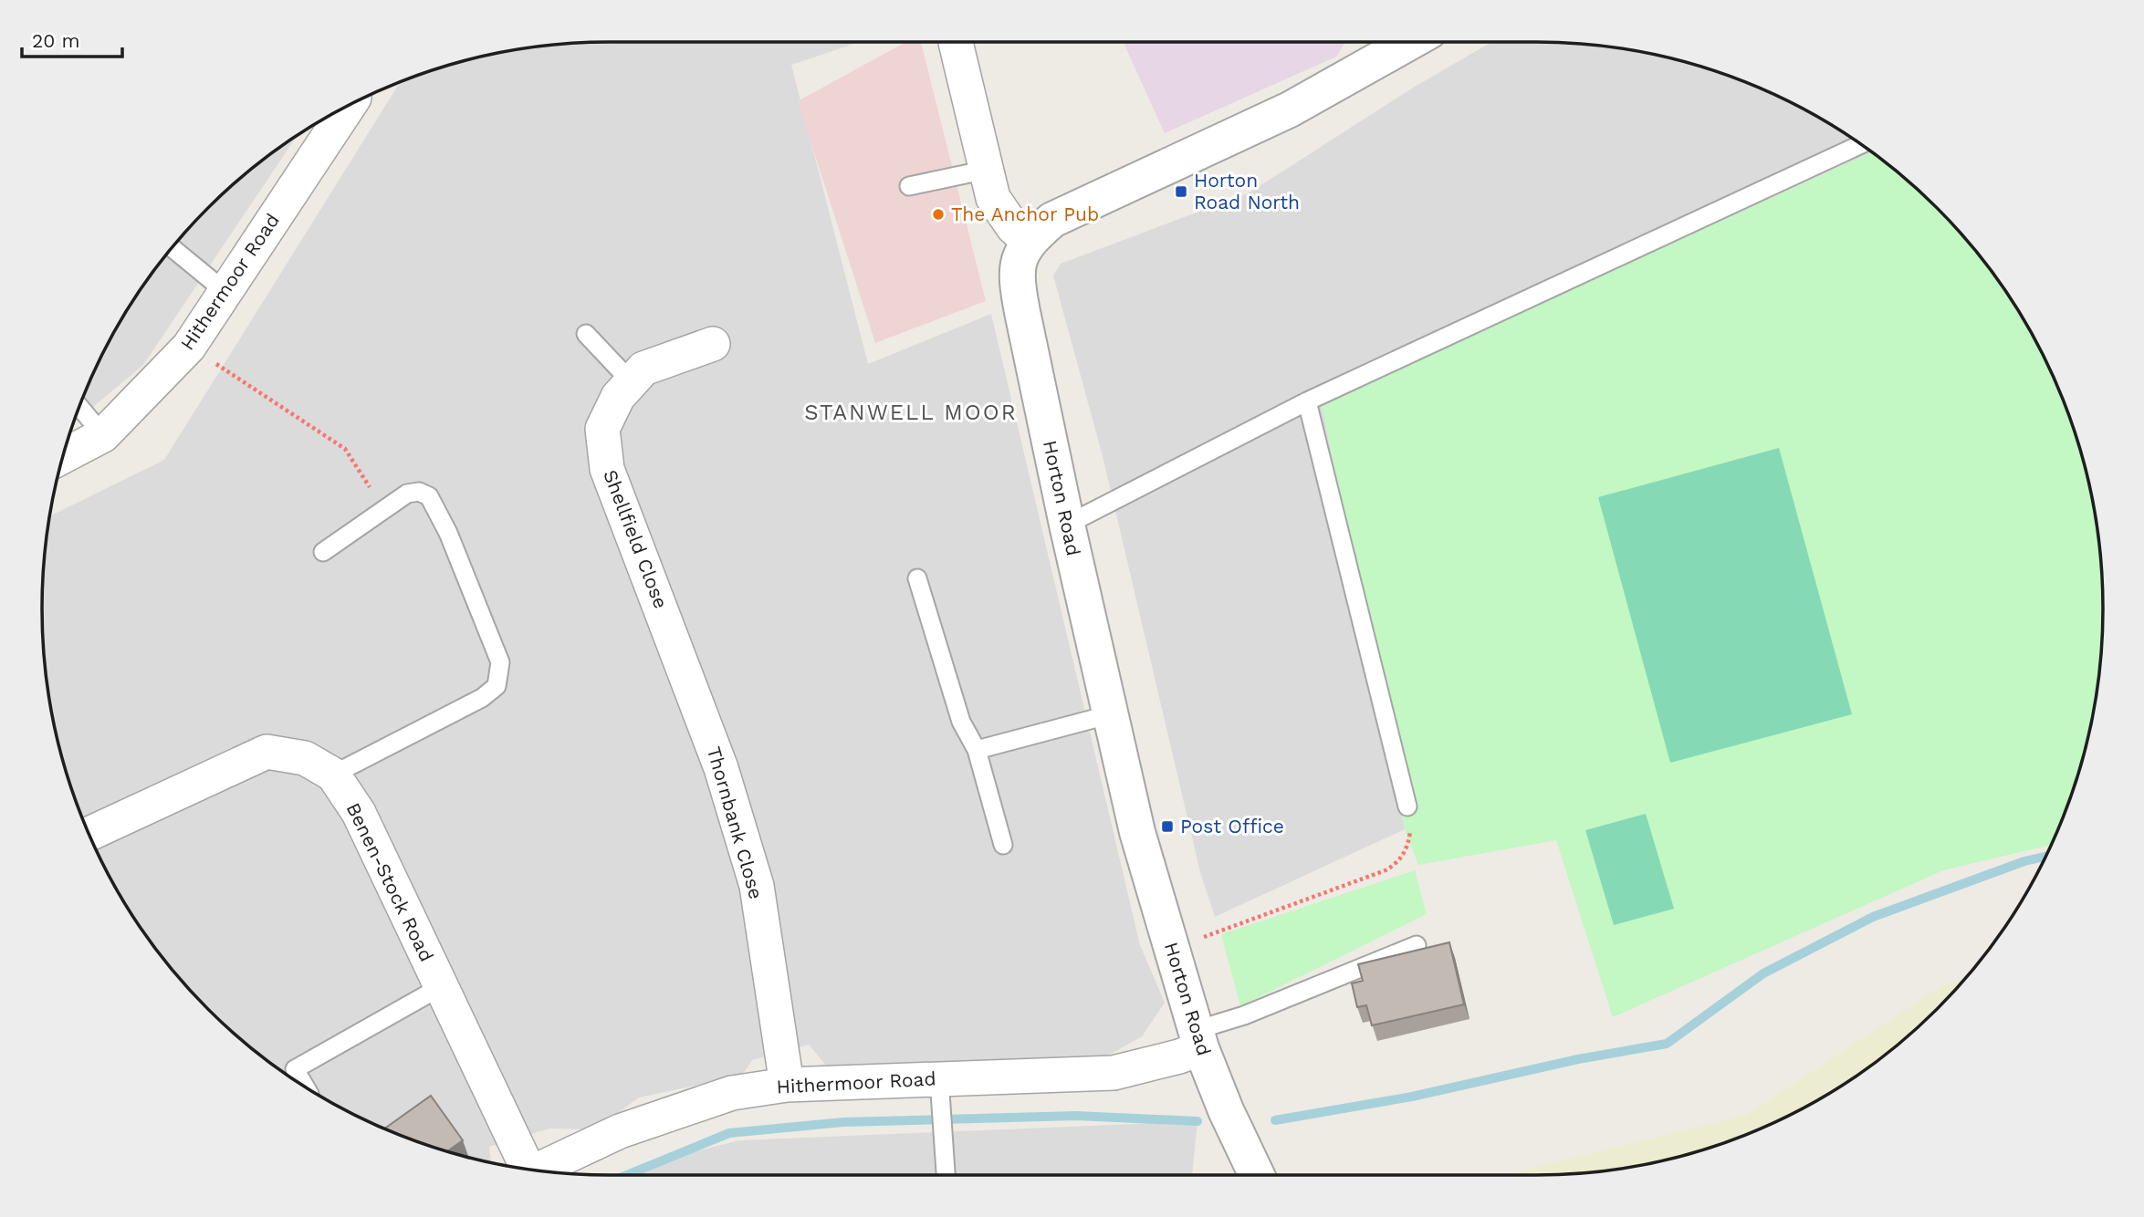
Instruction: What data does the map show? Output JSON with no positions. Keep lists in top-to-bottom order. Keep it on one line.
{"streets":{"street":["Hithermoor Road","Horton Road","Shellfield Close","Thornbank Close","Benen-Stock Road"]},"crossings":[["Hithermoor Road","Horton Road"],["Hithermoor Road","Thornbank Close"],["Shellfield Close","Thornbank Close"]],"districts":["STANWELL MOOR"],"places":{"transit":["Horton Road North","Post Office"],"other":["The Anchor Pub"]},"scale_bar":"20 m"}
